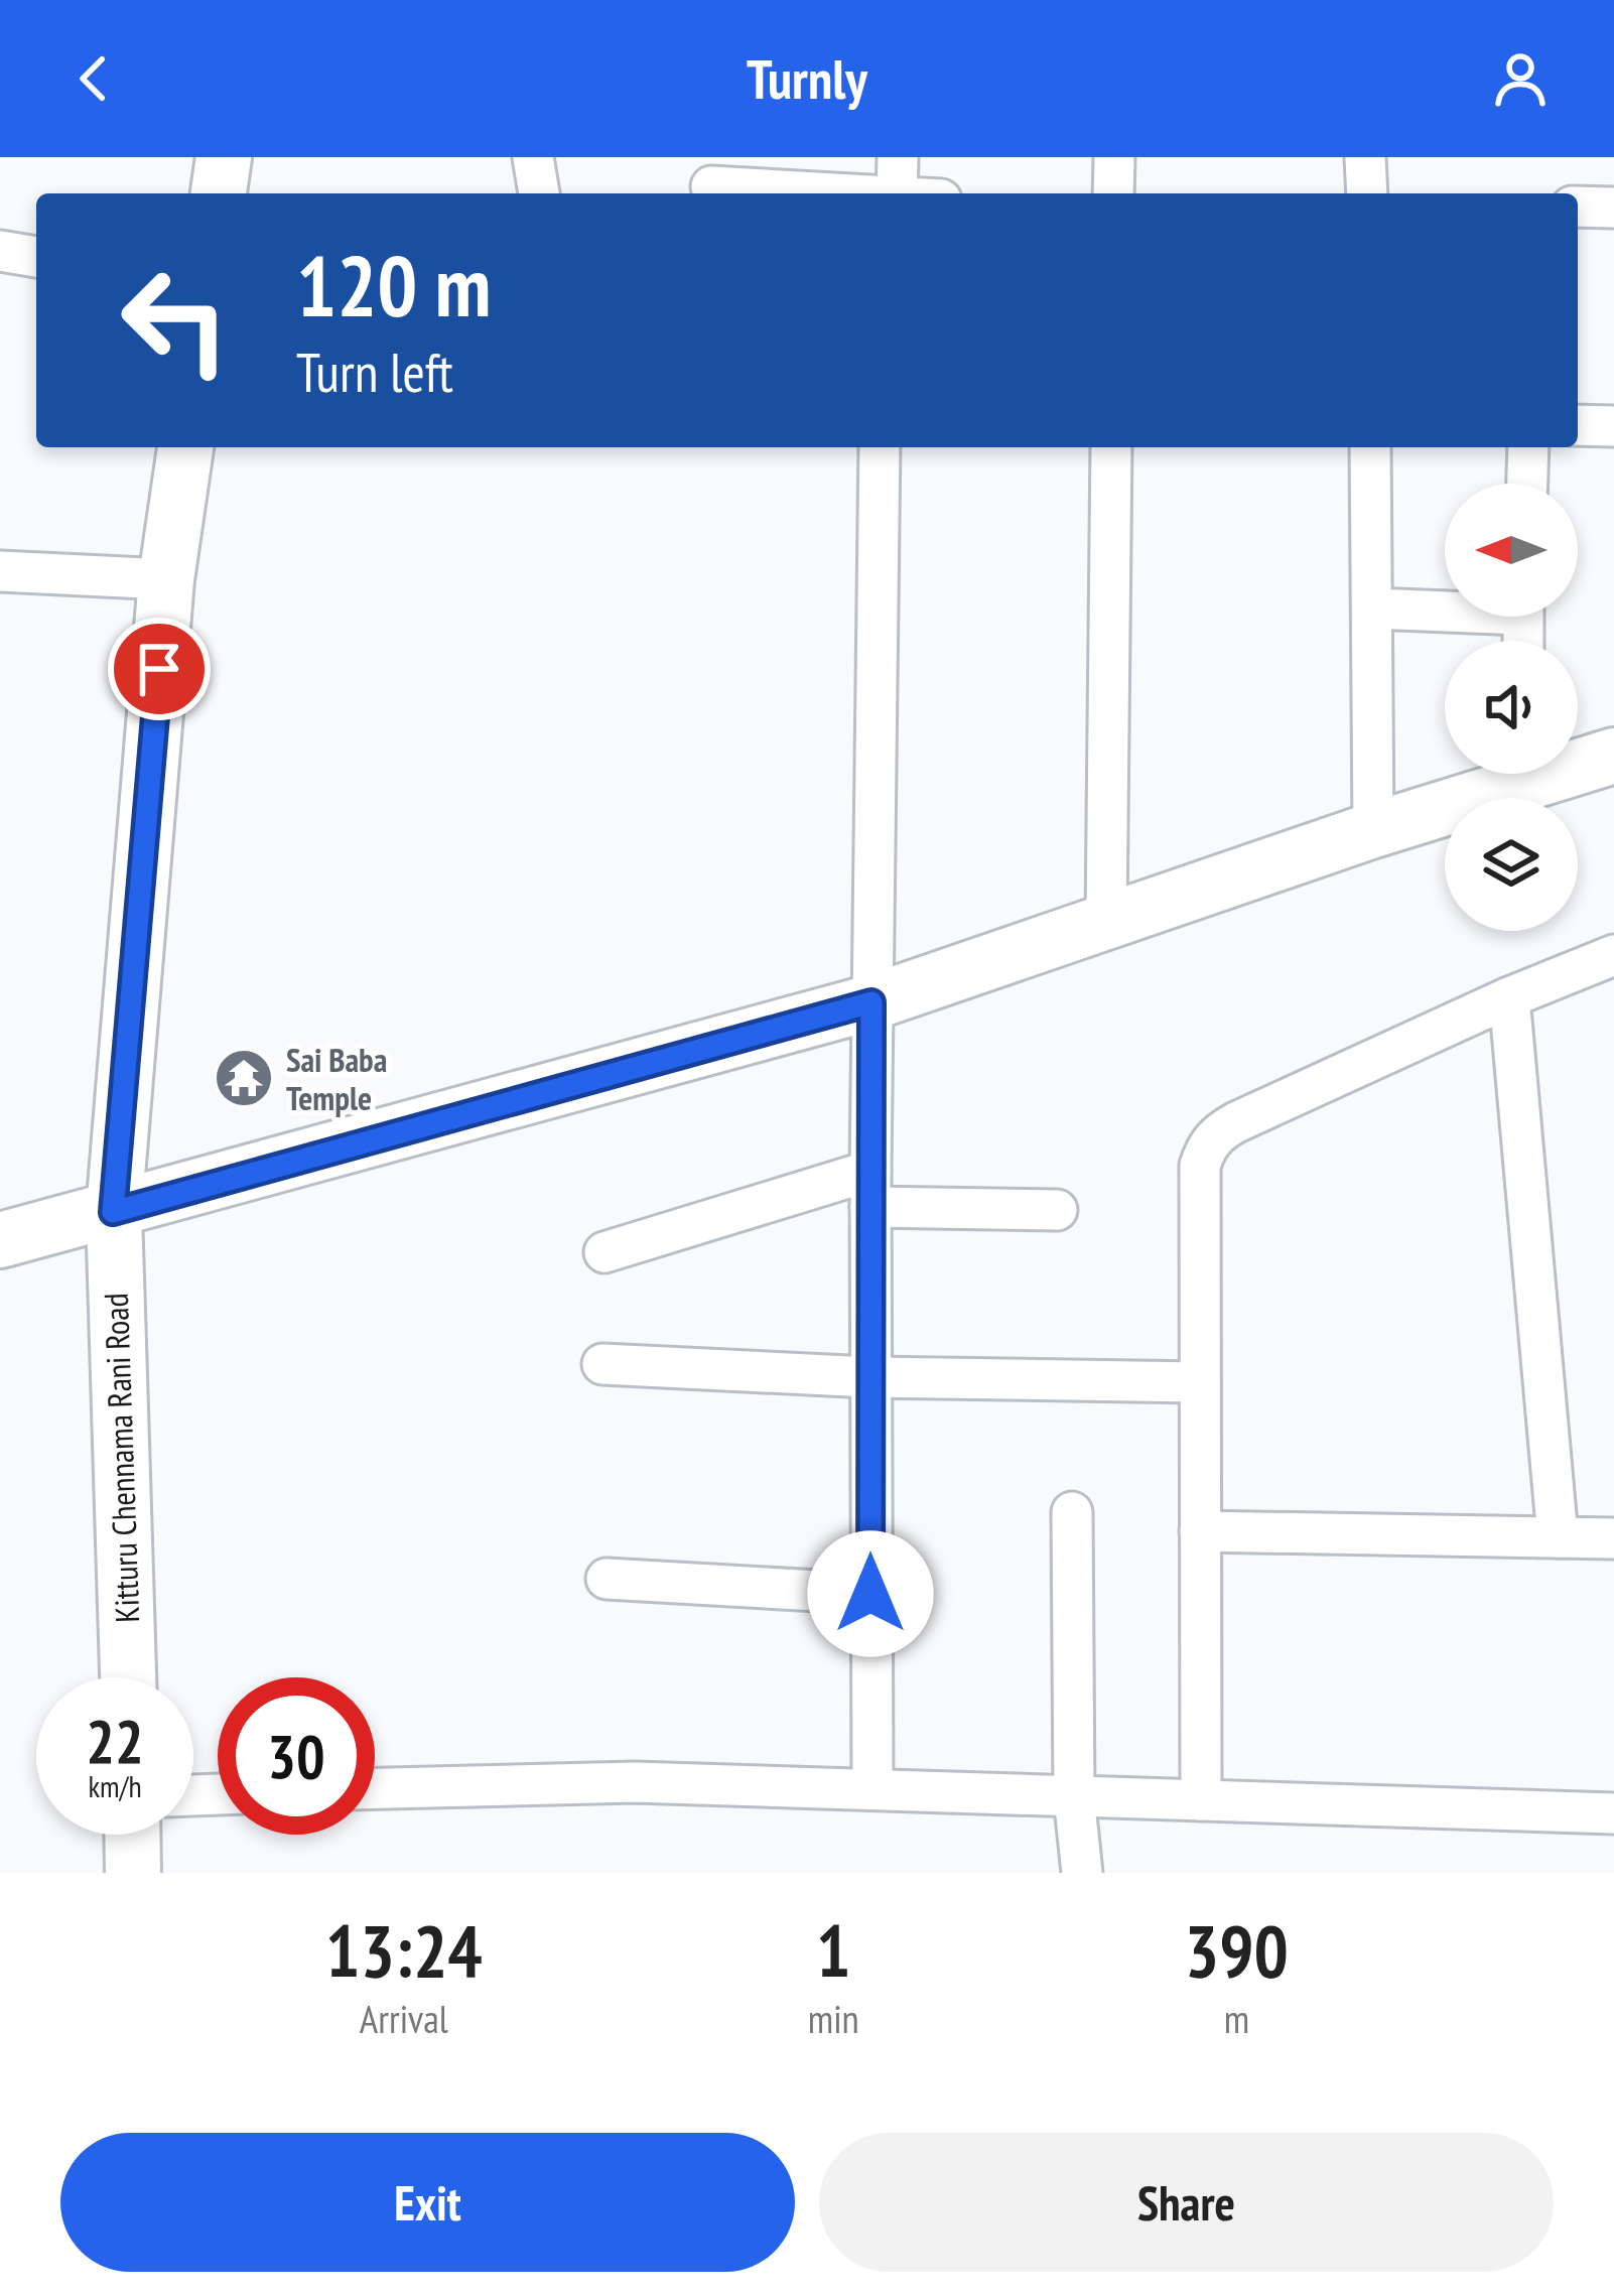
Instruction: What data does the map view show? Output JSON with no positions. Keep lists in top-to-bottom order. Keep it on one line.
{"streets":{"street":["Kitturu Chennama Rani Road"]},"places":{"temple":["Sai Baba Temple"]},"north":"left","page":{"header":"Turnly","turn":["120 m","Turn left"],"speed":"22 km/h","limit":"30","eta":["13:24","Arrival","1","min","390","m"],"buttons":["Exit","Share"]}}
